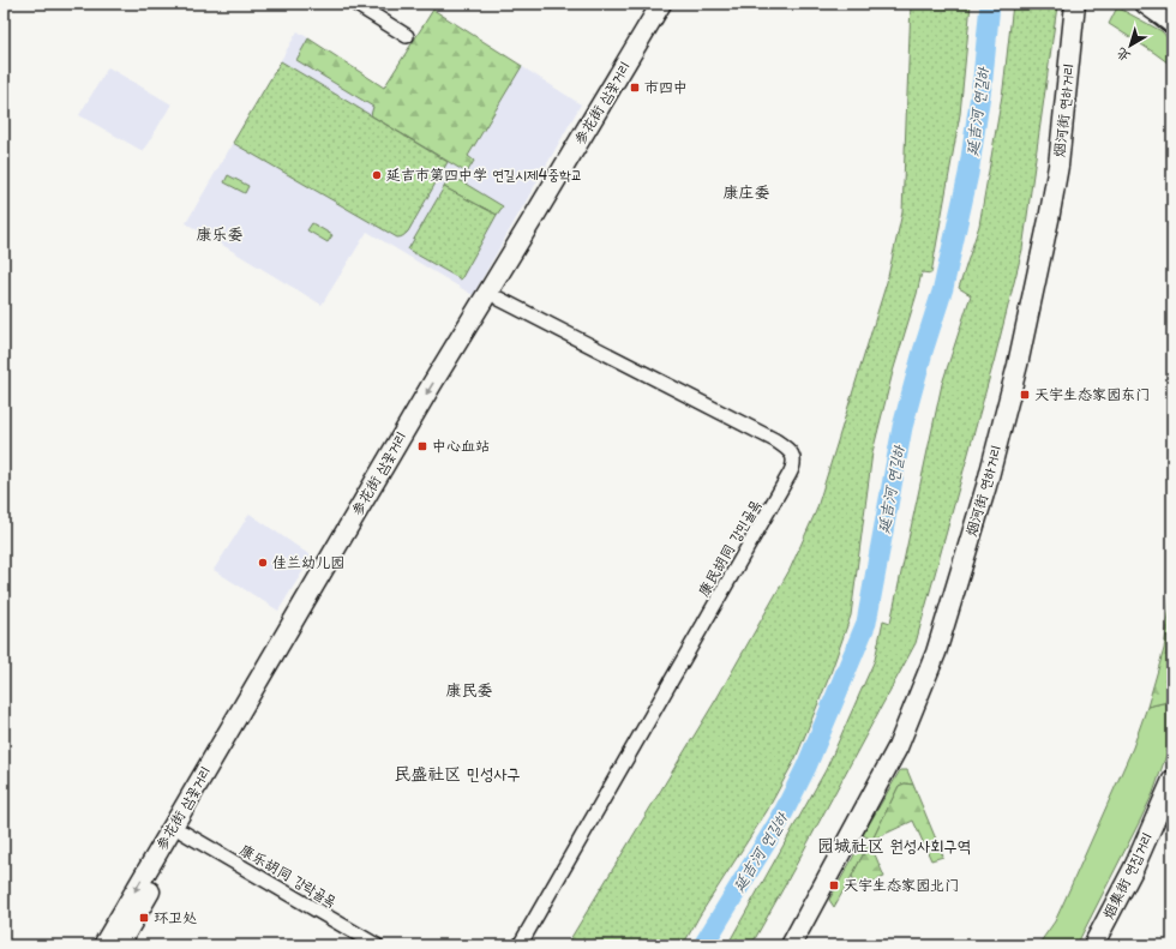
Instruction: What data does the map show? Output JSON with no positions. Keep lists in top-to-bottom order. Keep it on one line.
{"streets":{"main road":["参花街 삼꽃거리","烟河街 연하거리","烟集街 연집거리"],"street":["康民胡同 강민골목","康乐胡同 강락골목"]},"crossings":[["参花街 삼꽃거리","康民胡同 강민골목"],["参花街 삼꽃거리","康乐胡同 강락골목"]],"districts":["康庄委","康乐委","康民委","民盛社区 민성사구","园城社区 원성사회구역"],"water":["延吉河 연길하"],"places":{"transit":["市四中","天宇生态家园东门","中心血站","天宇生态家园北门","环卫处"],"other":["延吉市第四中学 연길시제4중학교","佳兰幼儿园"]},"north":"bottom left"}
